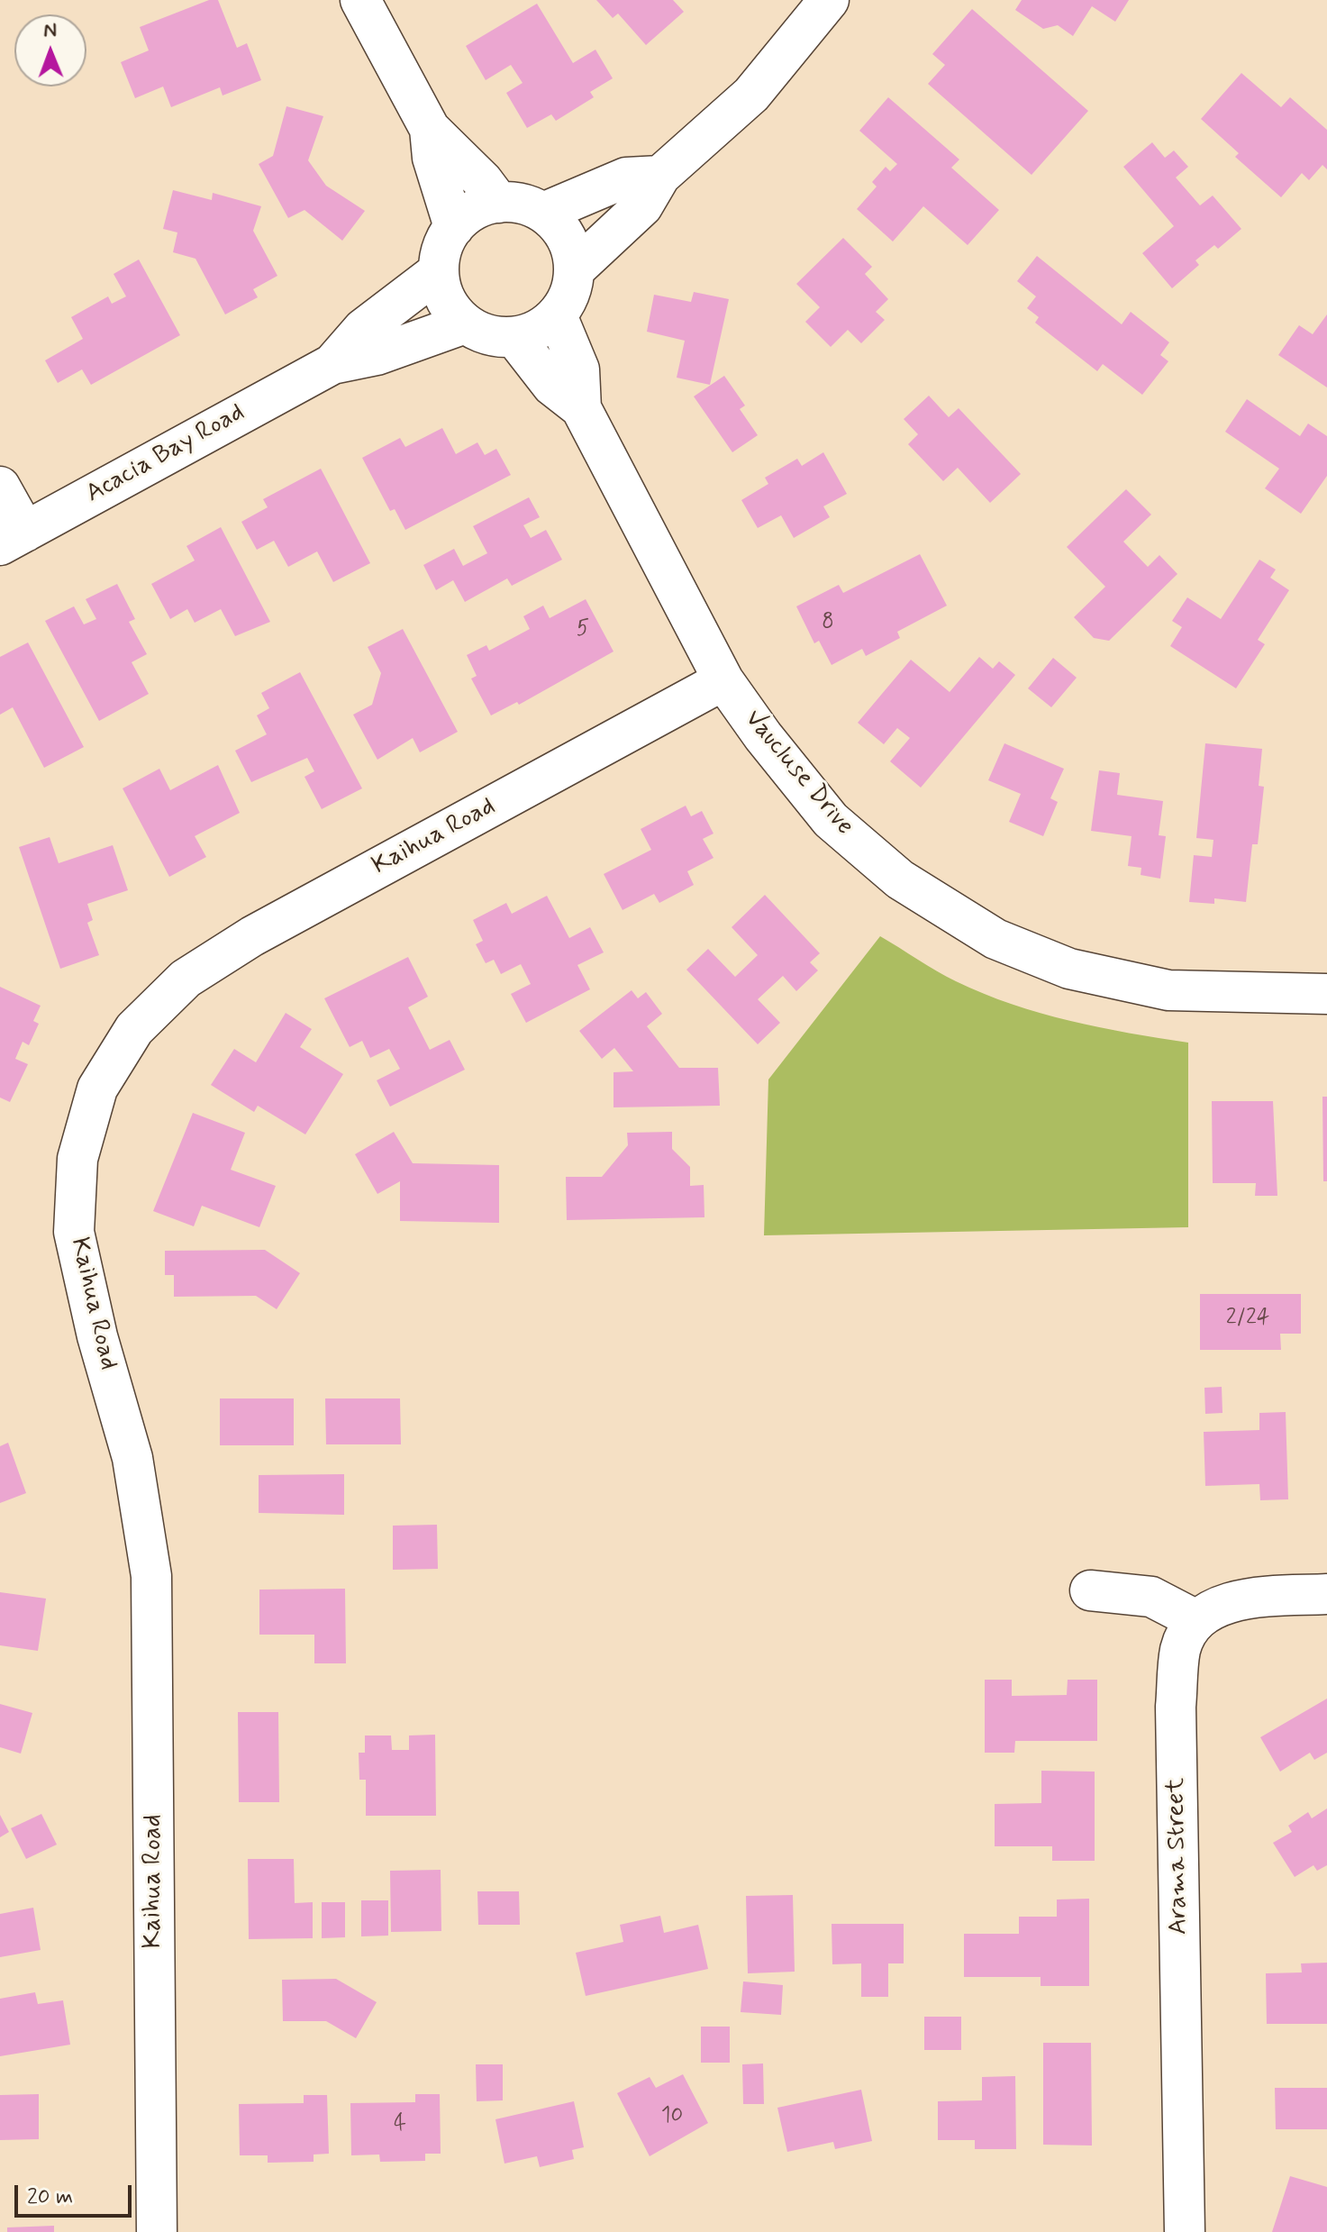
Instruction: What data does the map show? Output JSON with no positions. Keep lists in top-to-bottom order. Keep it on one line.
{"streets":{"street":["Acacia Bay Road","Vaucluse Drive","Kaihua Road","Arama Street"]},"crossings":[["Acacia Bay Road","Vaucluse Drive"],["Vaucluse Drive","Kaihua Road"]],"house_numbers":["8","5","2/24","10","4"],"scale_bar":"20 m","north":"top"}
